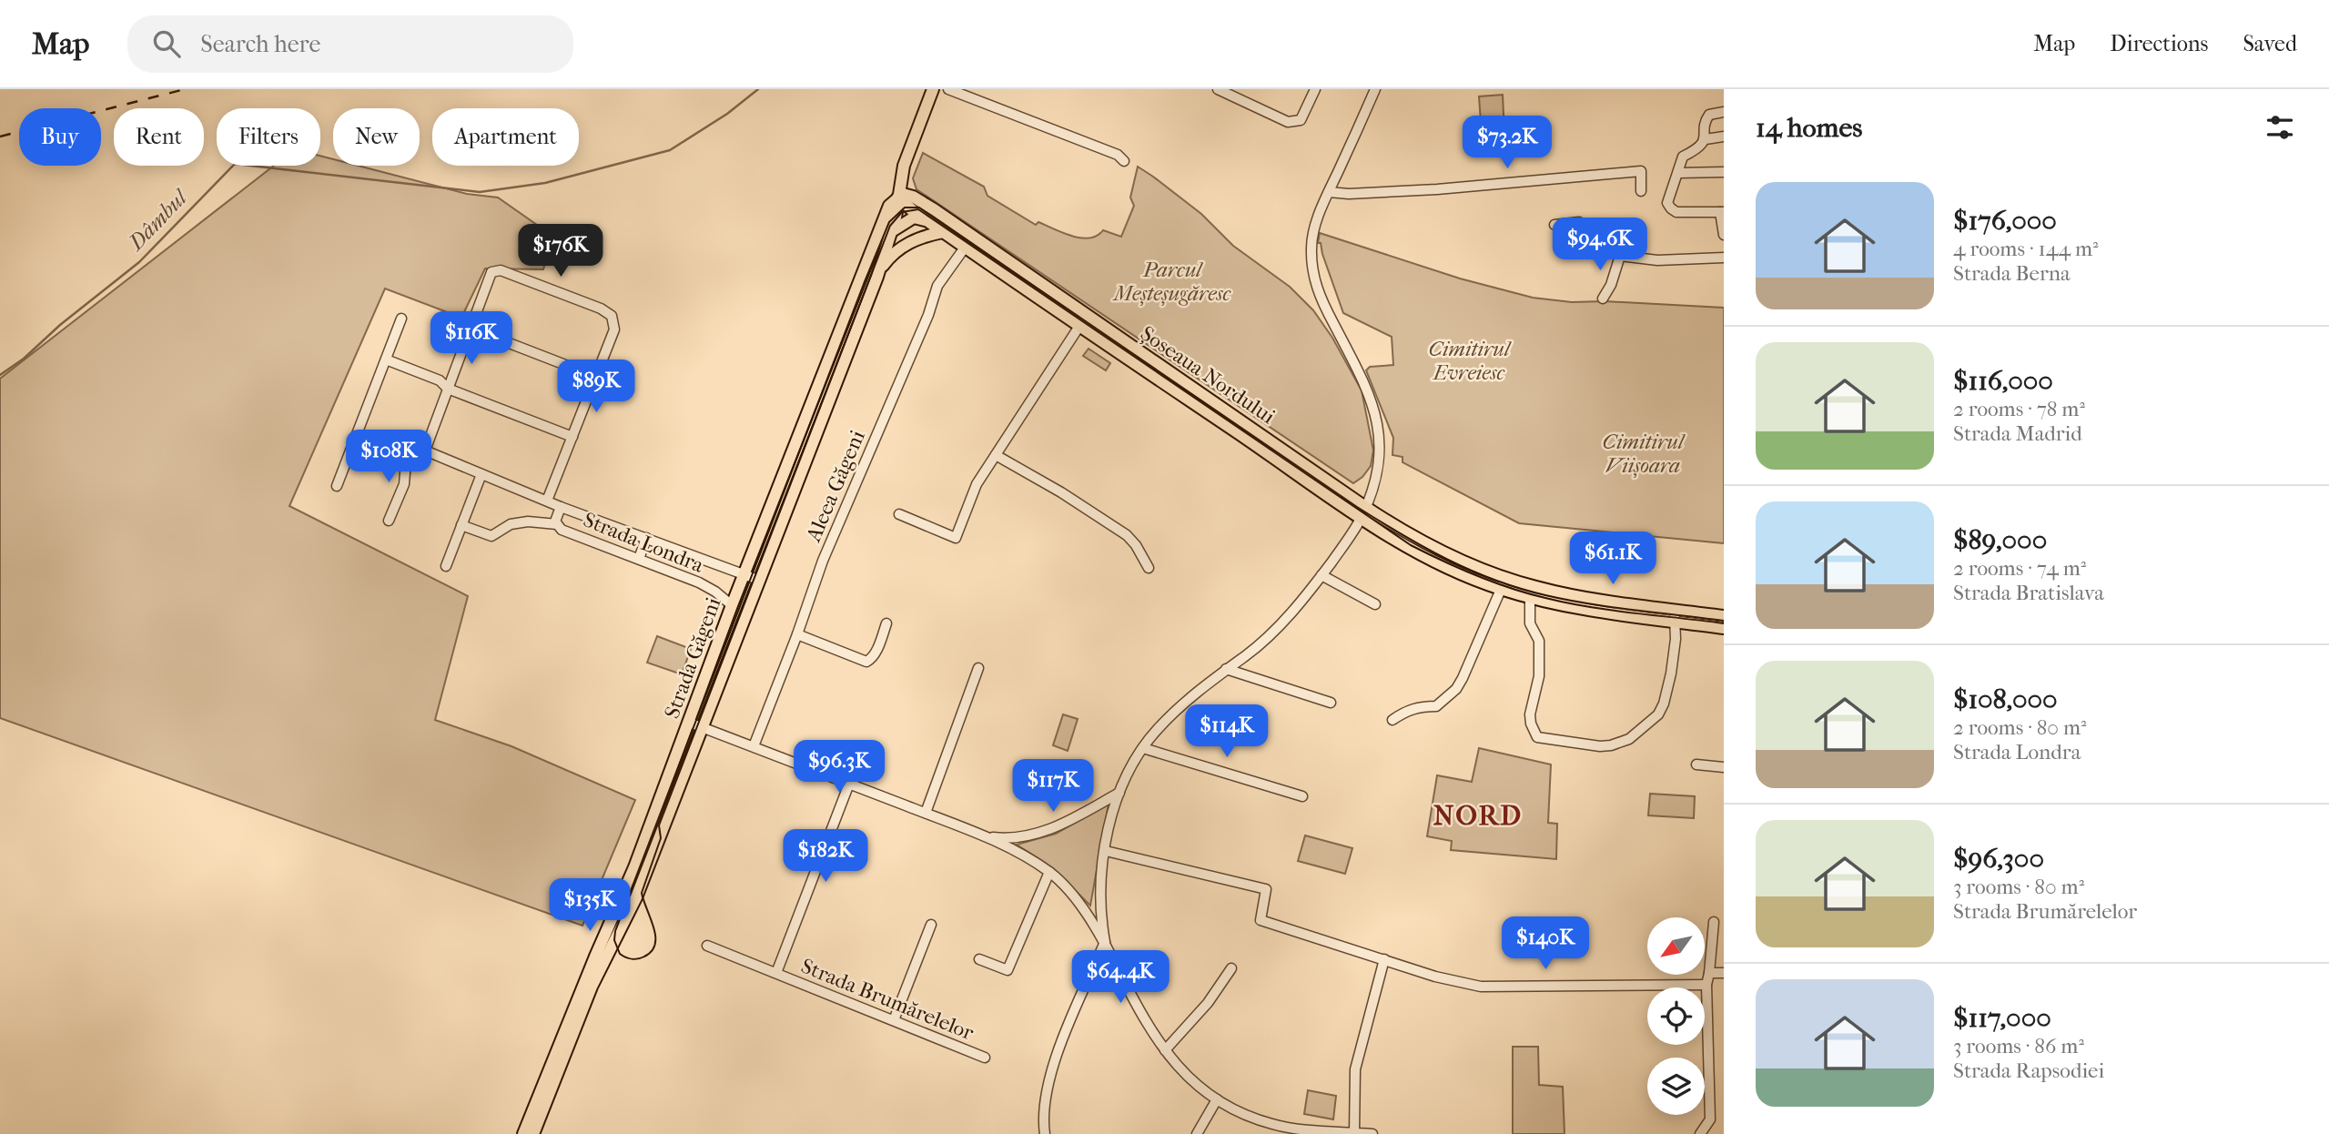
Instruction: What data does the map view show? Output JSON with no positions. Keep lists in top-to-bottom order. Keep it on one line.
{"streets":{"main road":["Șoseaua Nordului","Strada Găgeni"],"street":["Aleea Găgeni","Strada Londra","Strada Brumărelelor"]},"crossings":[["Șoseaua Nordului","Aleea Găgeni"],["Șoseaua Nordului","Strada Găgeni"],["Strada Londra","Strada Găgeni"]],"districts":["NORD"],"water":["Dâmbul"],"parks":["Parcul Meșteșugăresc","Cimitirul Evreiesc","Cimitirul Viișoara"],"north":"bottom left","page":{"header":"Map","search":"Search here","nav":["Map","Directions","Saved"],"heading":"14 homes","chip":["Buy","Rent","Filters","New","Apartment"],"price":["$73.2K","$94.6K","$176K","$116K","$89K","$108K","$61.1K","$114K","$96.3K","$117K","$182K","$135K","$140K","$64.4K"],"list":[{"name":"$176,000","note":"4 rooms · 144 m² · Strada Berna"},{"name":"$116,000","note":"2 rooms · 78 m² · Strada Madrid"},{"name":"$89,000","note":"2 rooms · 74 m² · Strada Bratislava"},{"name":"$108,000","note":"2 rooms · 80 m² · Strada Londra"},{"name":"$96,300","note":"3 rooms · 80 m² · Strada Brumărelelor"},{"name":"$117,000","note":"3 rooms · 86 m² · Strada Rapsodiei"}]}}
